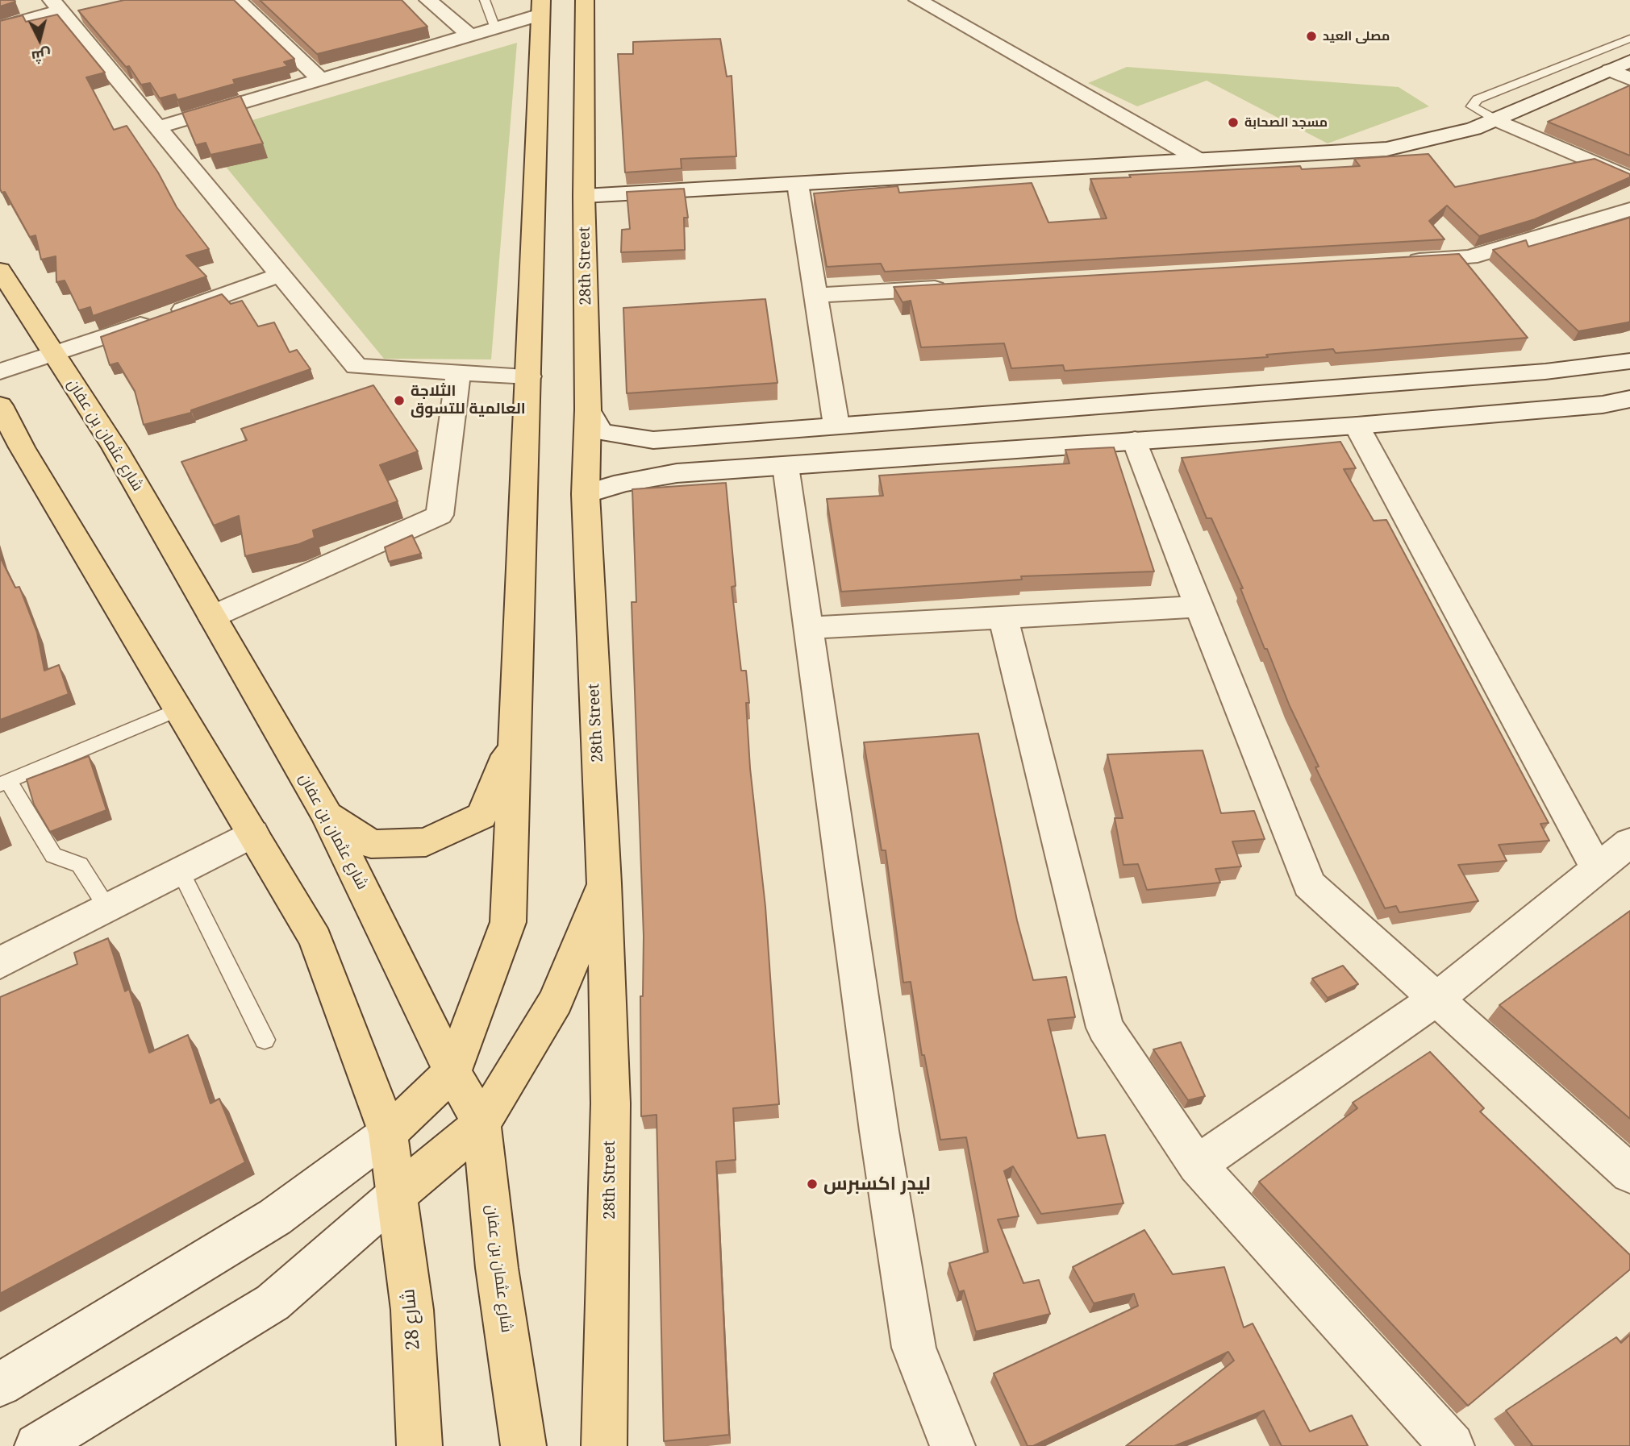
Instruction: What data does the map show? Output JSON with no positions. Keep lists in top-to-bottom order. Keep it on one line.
{"streets":{"main road":["28th Street","شارع عثمان بن عفان","شارع 28"]},"places":["مصلى العيد","مسجد الصحابة","الثلاجة العالمية للتسوق","ليدر اكسبرس"],"north":"bottom"}
